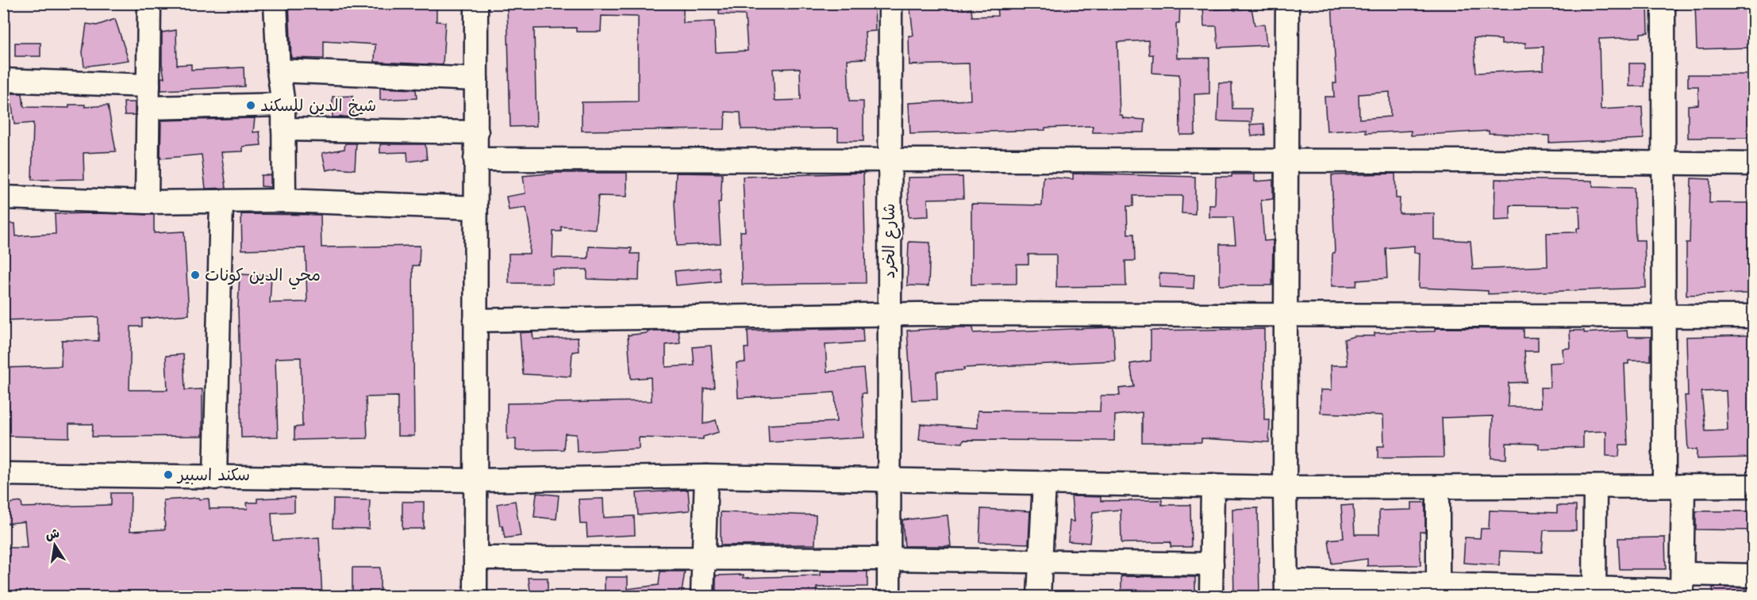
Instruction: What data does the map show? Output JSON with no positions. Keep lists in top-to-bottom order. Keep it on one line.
{"streets":{"street":["شارع الخرد"]},"places":["شيخ الدين للسكند","محي الدين كونات","سكند اسبير"],"north":"top"}
